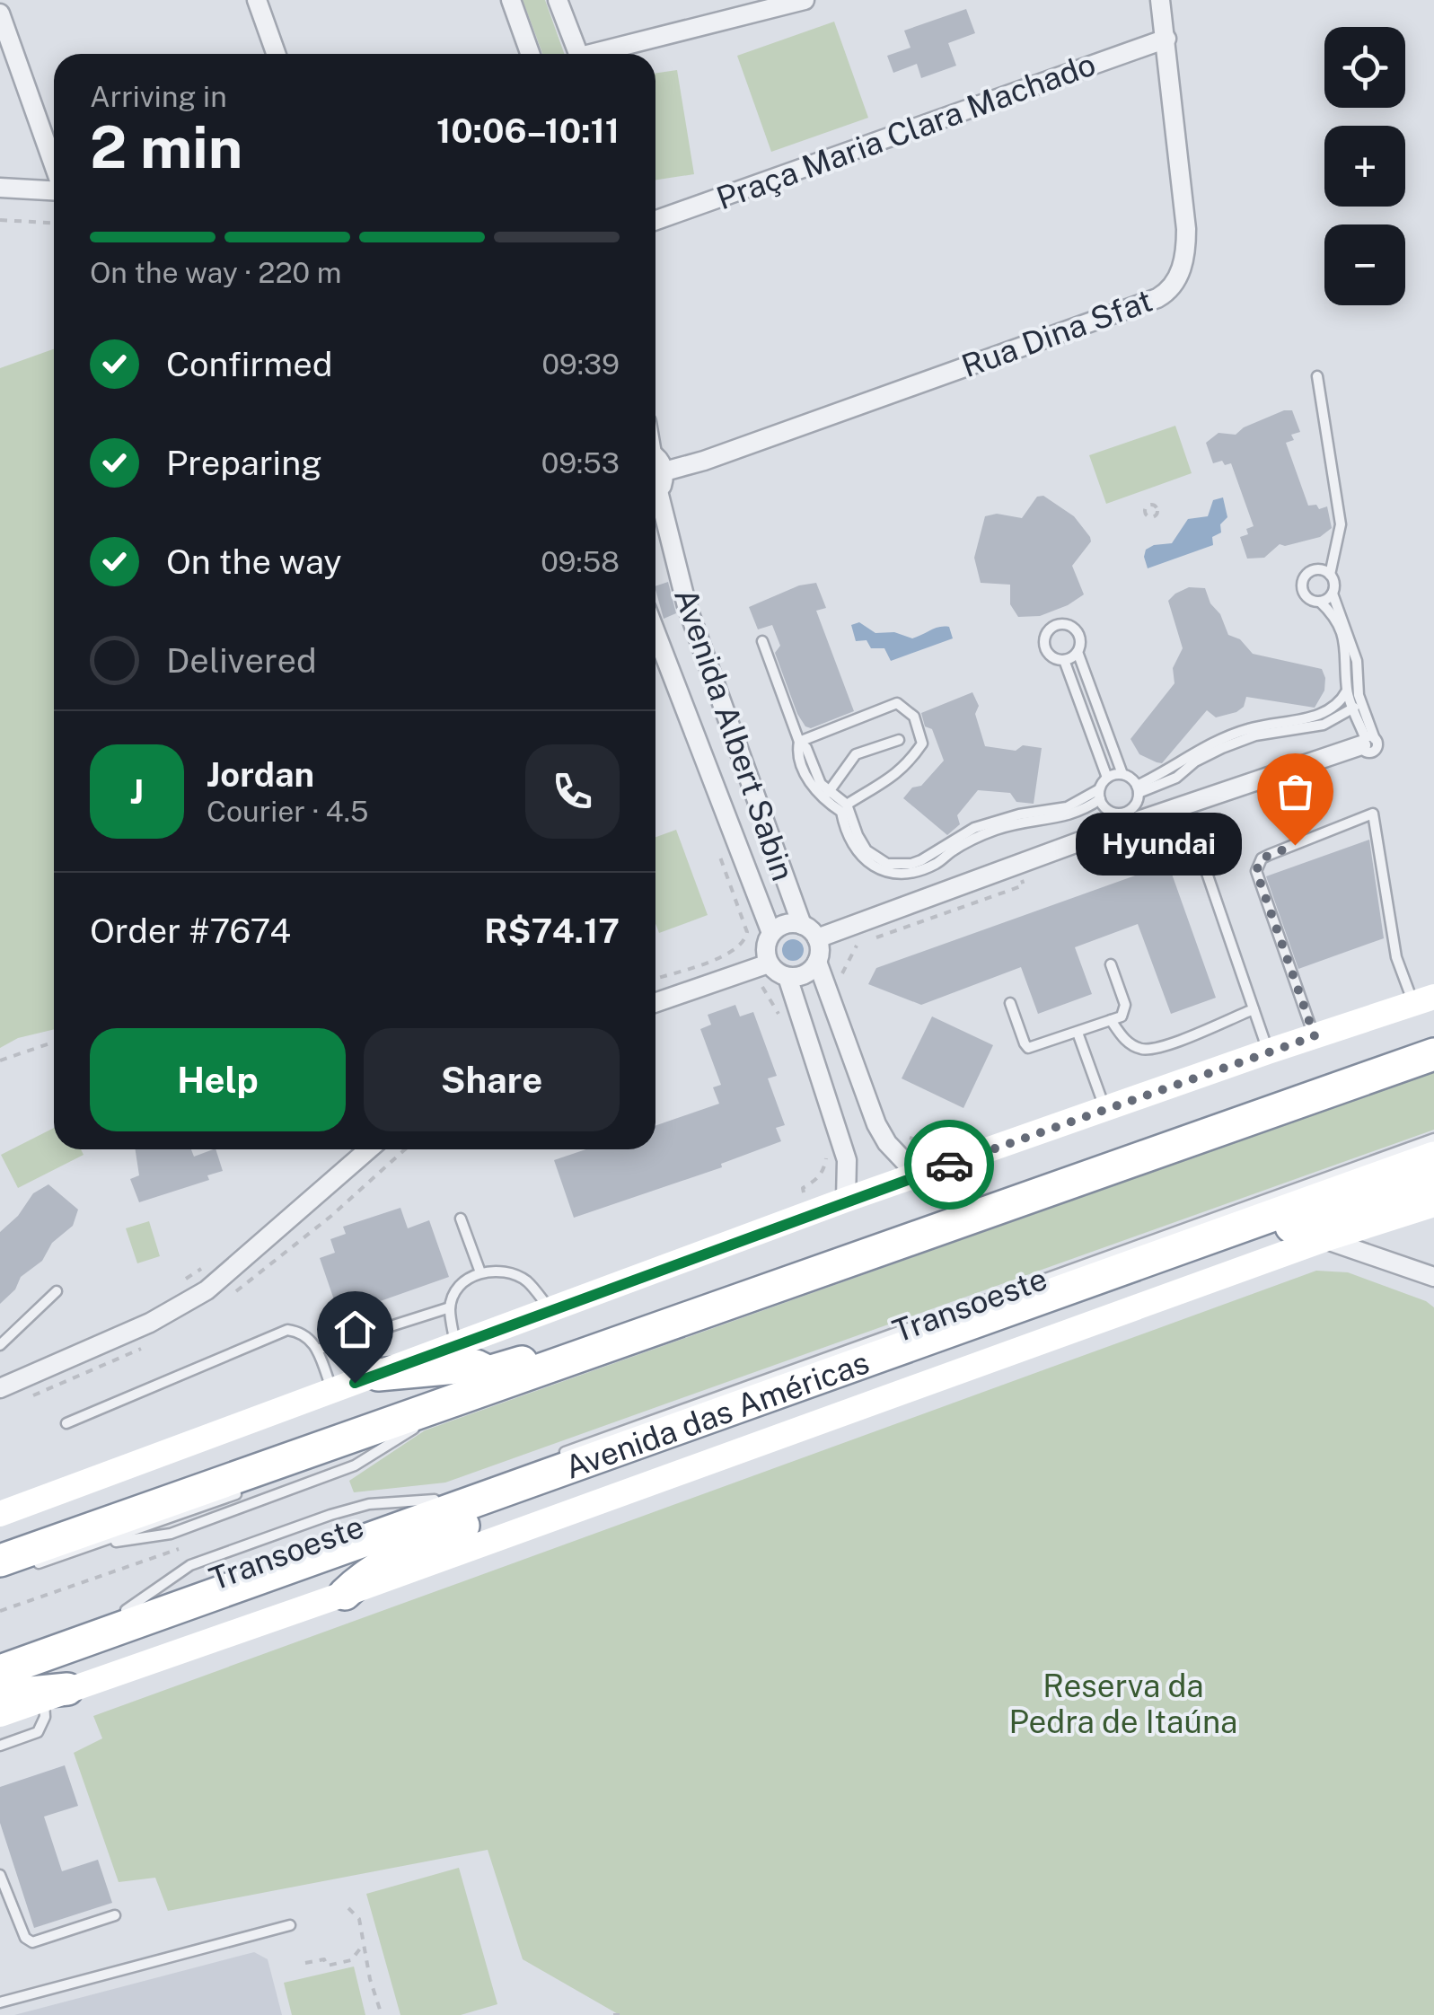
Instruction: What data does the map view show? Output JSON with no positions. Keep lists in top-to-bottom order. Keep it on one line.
{"streets":{"highway":["Avenida das Américas"],"street":["Praça Maria Clara Machado","Rua Dina Sfat","Avenida Albert Sabin"],"lane":["Transoeste"]},"crossings":[["Praça Maria Clara Machado","Rua Dina Sfat"]],"parks":["Reserva da Pedra de Itaúna"],"places":["Hyundai"],"page":{"map_buttons":["+","−"],"heading":["2 min","Arriving in","10:06–10:11"],"panel":["Jordan","Courier · 4.5","Order #7674","R$74.17"],"bar":"On the way · 220 m","list":[["Confirmed","09:39"],["Preparing","09:53"],["On the way","09:58"],"Delivered"],"round":"J","bubble":"Hyundai","buttons":["Help","Share"]}}
